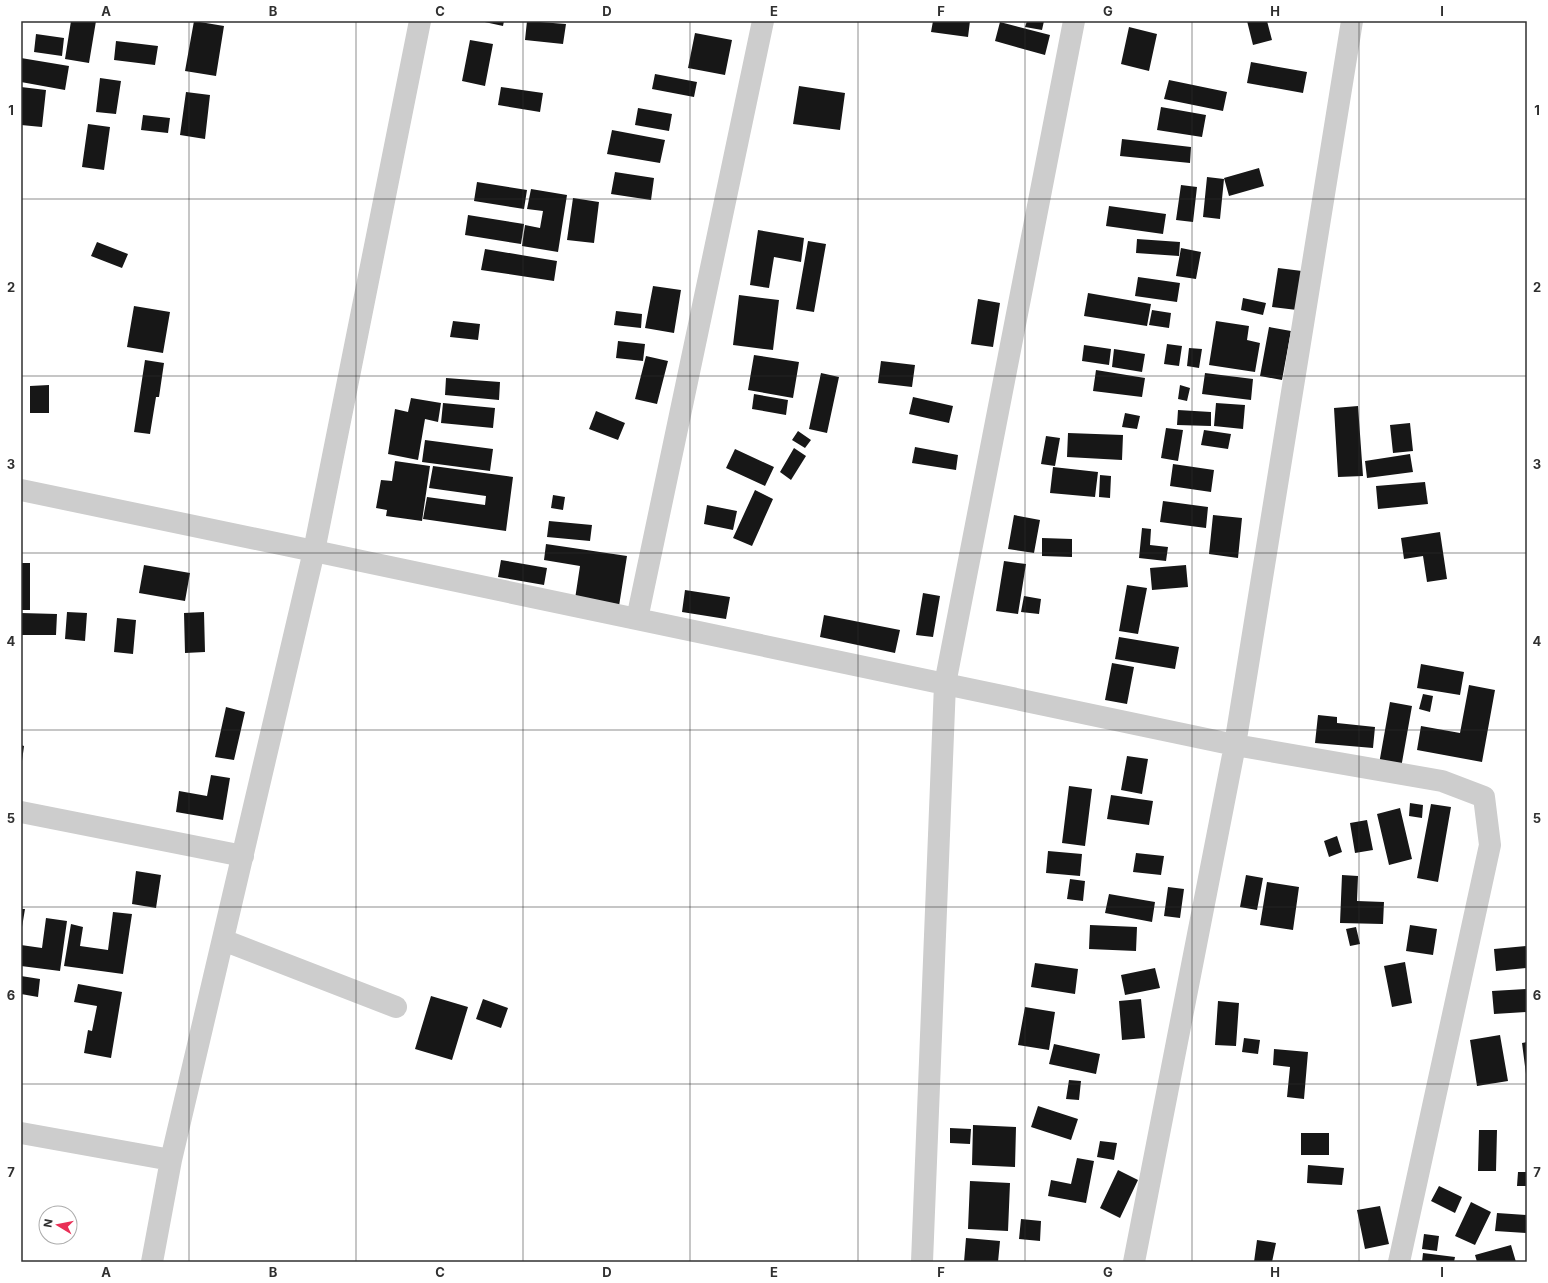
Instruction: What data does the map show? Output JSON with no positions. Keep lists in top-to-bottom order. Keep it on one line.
{"north":"left","grid":{"columns":["A","B","C","D","E","F","G","H","I"],"rows":["1","2","3","4","5","6","7"]}}
